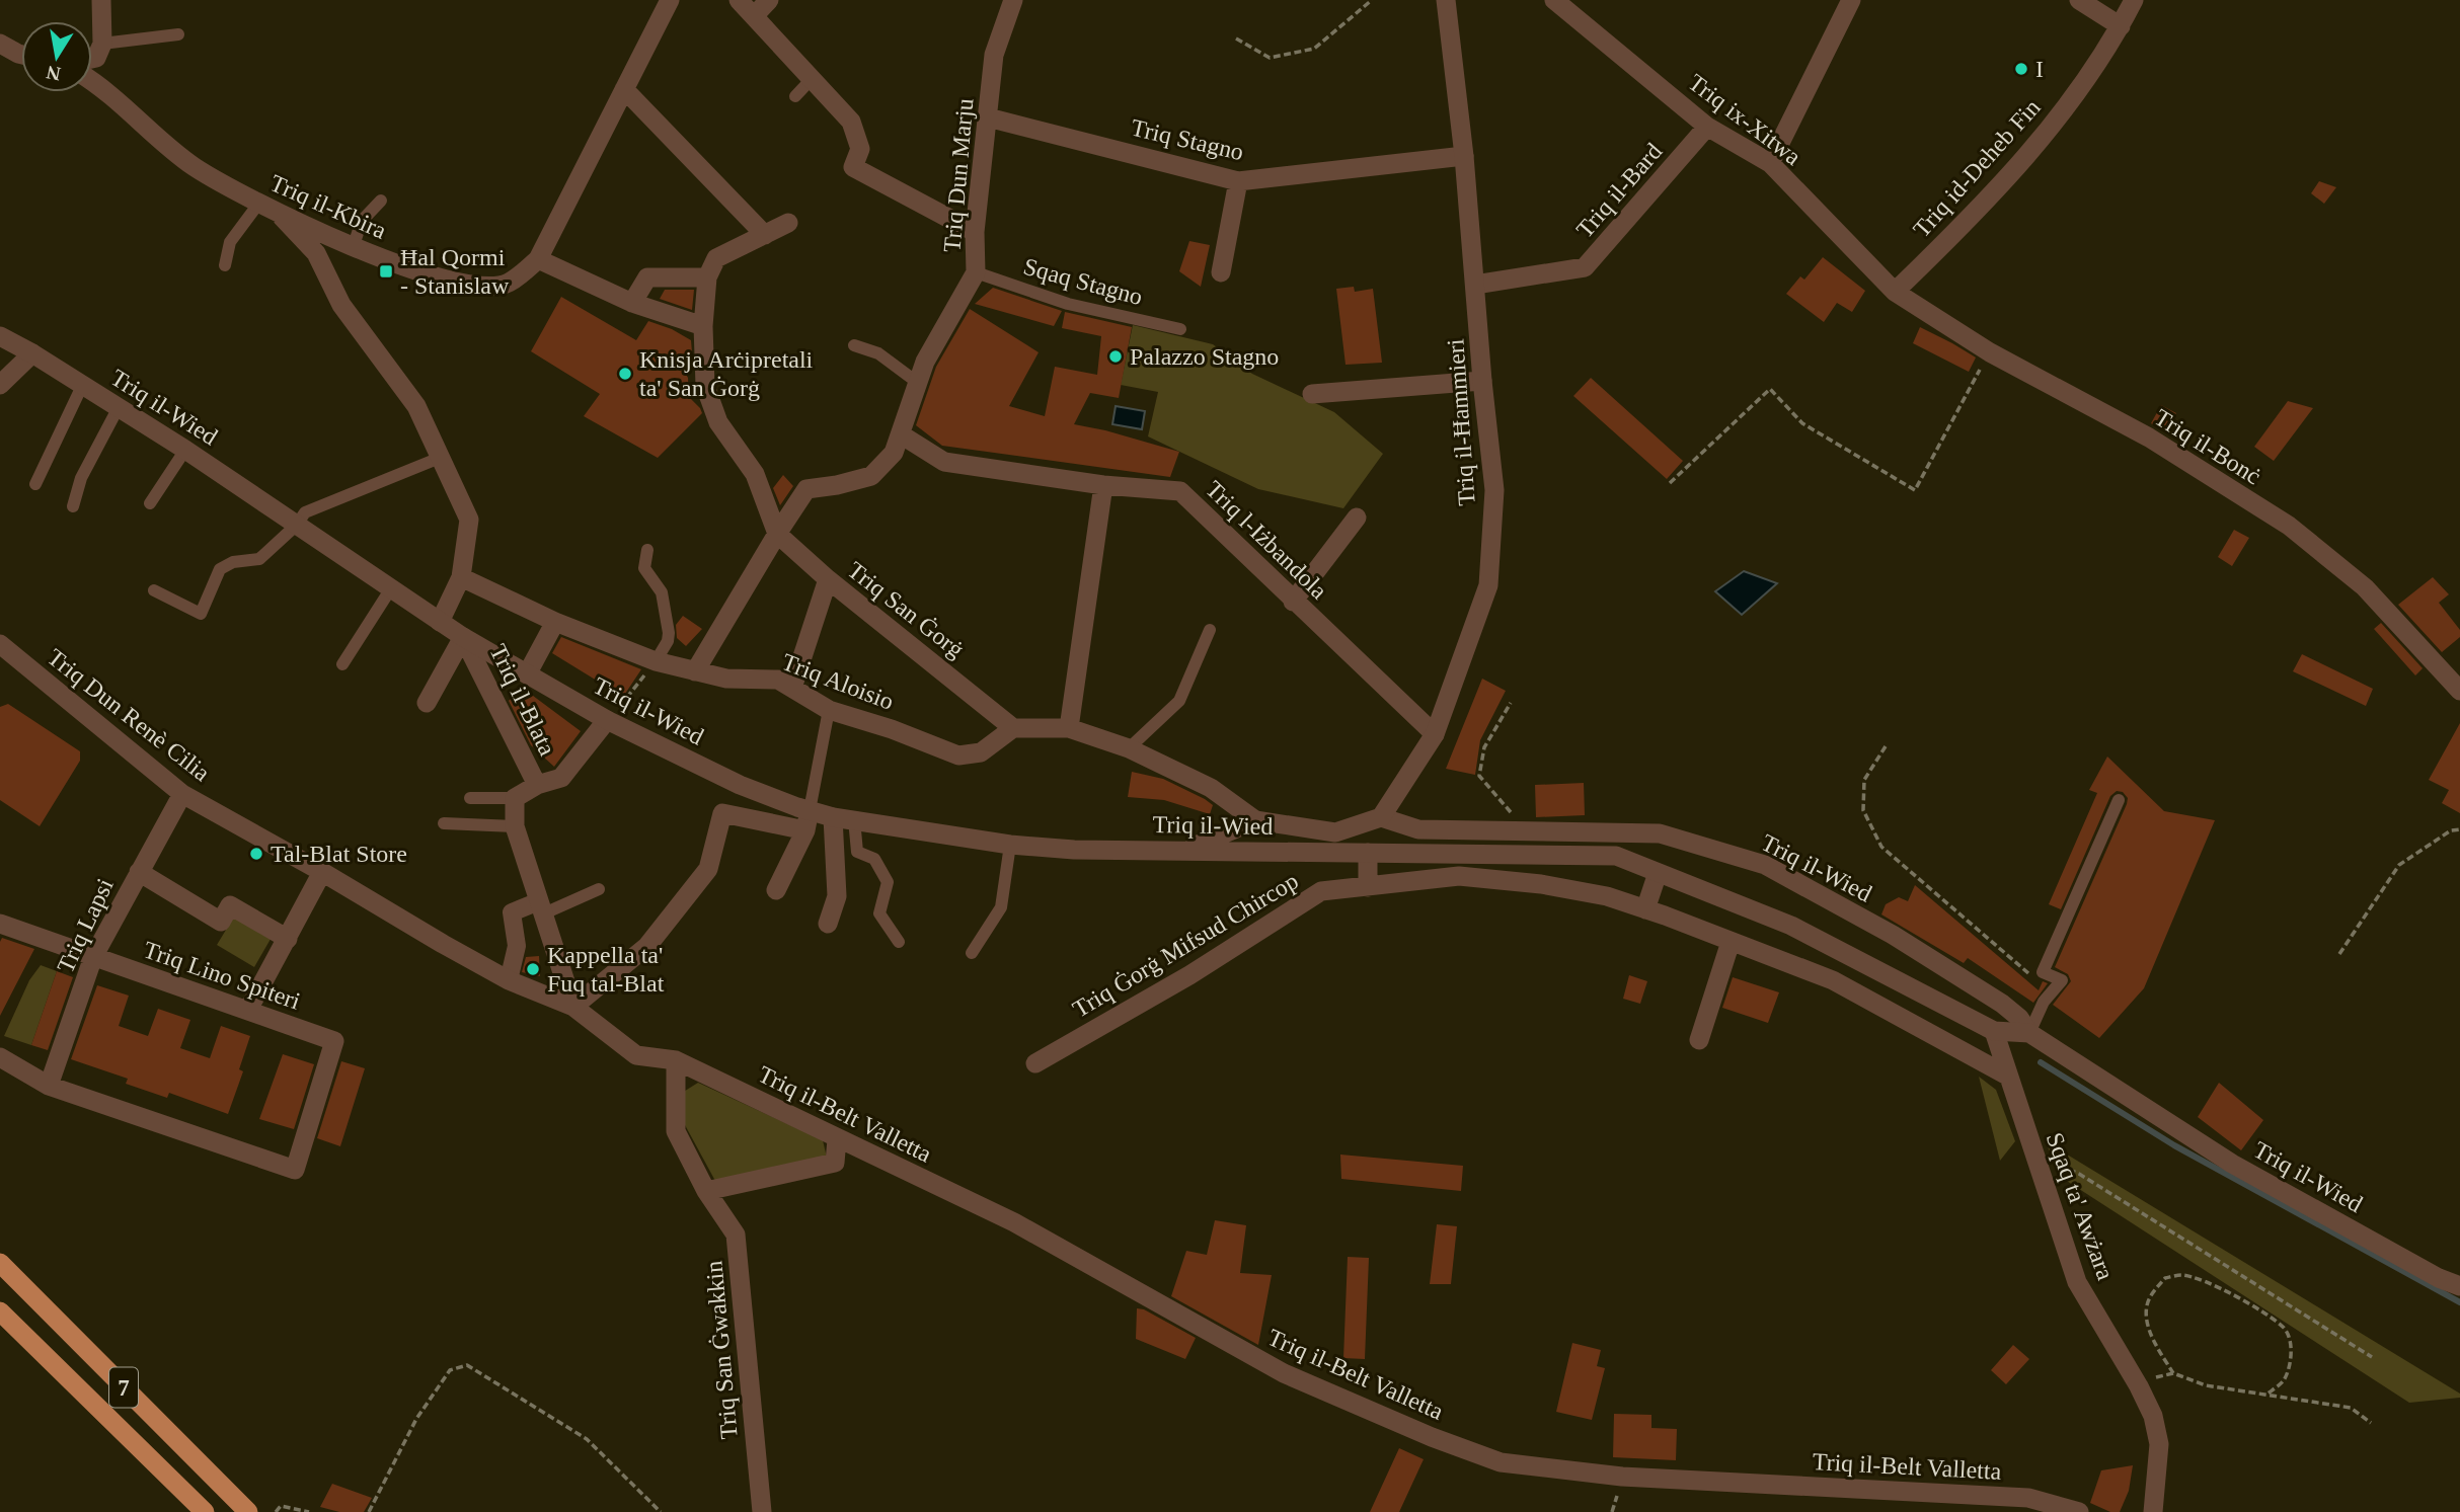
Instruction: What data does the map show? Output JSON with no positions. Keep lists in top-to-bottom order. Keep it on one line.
{"streets":{"highway":["7"],"street":["Triq ix-Xitwa","Triq Stagno","Triq id-Deheb Fin","Triq Dun Marju","Triq il-Bard","Triq il-Kbira","Triq il-Wied","Triq il-Ħammieri","Triq il-Bonċ","Triq l-Iżbandola","Triq San Ġorġ","Triq Aloisio","Triq il-Blata","Triq Dun Renè Cilia","Triq Lapsi","Triq Ġorġ Mifsud Chircop","Triq Lino Spiteri","Triq il-Belt Valletta","Sqaq ta' Awżara","Triq San Ġwakkin"],"lane":["Sqaq Stagno"]},"crossings":[["Triq ix-Xitwa","Triq id-Deheb Fin"],["Triq ix-Xitwa","Triq il-Bard"],["Triq ix-Xitwa","Triq il-Bonċ"],["Triq Stagno","Triq Dun Marju"],["Triq Stagno","Triq il-Ħammieri"],["Triq id-Deheb Fin","Triq il-Bonċ"],["Triq Dun Marju","Sqaq Stagno"],["Triq Dun Marju","Triq l-Iżbandola"],["Triq Dun Marju","Triq San Ġorġ"],["Triq Dun Marju","Triq Aloisio"],["Triq il-Bard","Triq il-Ħammieri"],["Triq il-Wied","Triq il-Ħammieri"],["Triq il-Wied","Triq il-Blata"],["Triq il-Wied","Sqaq ta' Awżara"],["Triq il-Ħammieri","Triq l-Iżbandola"],["Triq San Ġorġ","Triq Aloisio"],["Triq Dun Renè Cilia","Triq Lapsi"],["Triq Dun Renè Cilia","Triq il-Belt Valletta"],["Triq Dun Renè Cilia","Triq San Ġwakkin"],["Triq Lapsi","Triq Lino Spiteri"],["Triq il-Belt Valletta","Triq San Ġwakkin"]],"places":{"other":["I","Palazzo Stagno","Knisja Arċipretali ta' San Ġorġ","Tal-Blat Store","Kappella ta' Fuq tal-Blat"],"transit":["Ħal Qormi - Stanislaw"]},"north":"bottom"}
